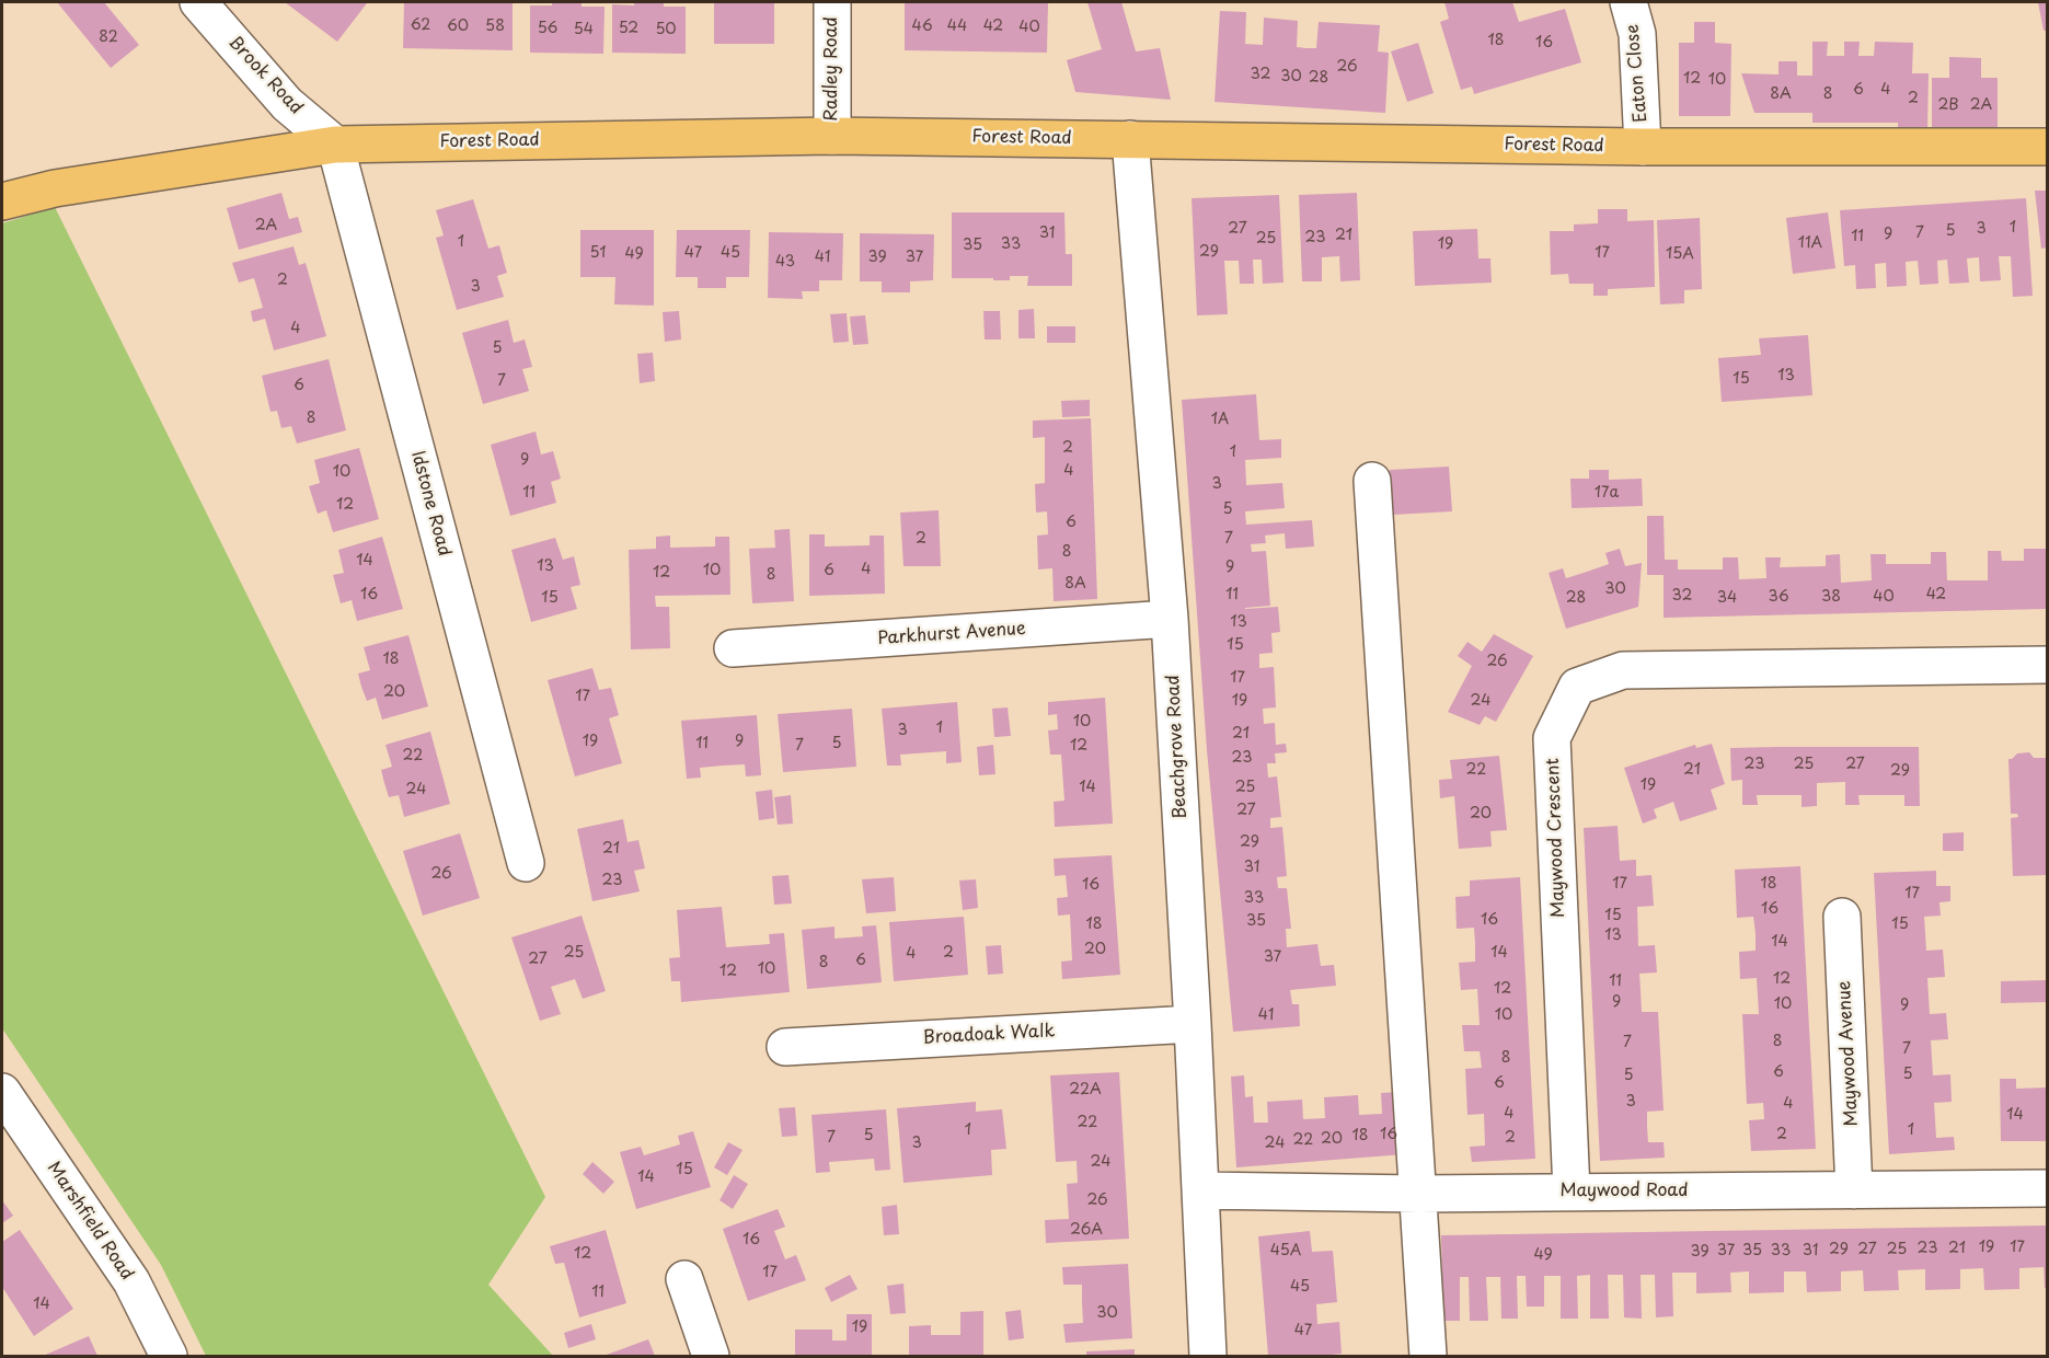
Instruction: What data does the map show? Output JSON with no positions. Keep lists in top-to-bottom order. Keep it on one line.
{"streets":{"main road":["Forest Road"],"street":["Radley Road","Eaton Close","Brook Road","Idstone Road","Parkhurst Avenue","Beachgrove Road","Maywood Crescent","Broadoak Walk","Maywood Avenue","Maywood Road","Marshfield Road"]},"crossings":[["Radley Road","Forest Road"],["Eaton Close","Forest Road"],["Brook Road","Forest Road"],["Brook Road","Idstone Road"],["Forest Road","Idstone Road"],["Forest Road","Beachgrove Road"],["Parkhurst Avenue","Beachgrove Road"],["Beachgrove Road","Broadoak Walk"],["Beachgrove Road","Maywood Road"],["Maywood Crescent","Maywood Road"],["Maywood Avenue","Maywood Road"]],"house_numbers":["62","60","58","46","44","42","40","56","52","54","50","82","18","16","26","32","30","28","12","10","6","4","8A","8","2","2B","2A","2A","1","27","3","5","31","7","9","21","11","23","25","1","11A","33","19","35","29","51","47","45","17","49","15A","41","39","37","43","2","3","4","5","13","15","7","6","8","1A","2","1","9","4","10","3","11","17a","12","5","6","2","7","8","14","13","9","4","10","6","12","8","8A","30","16","11","42","32","36","38","40","15","28","34","13","15","18","26","17","20","17","19","24","10","1","3","21","19","9","11","5","7","12","22","23","23","25","27","22","21","29","19","14","25","24","27","20","29","21","31","26","23","17","18","16","17","33","16","15","16","35","18","15","13","14","20","25","2","14","4","37","27","6","8","10","12","12","11","12","9","10","9","41","10","8","7","7","8","6","5","5","6","22A","3","4","4","14","22","1","1","16","2","5","18","7","2","20","22","3","24","24","15","14","26","26A","16","19","17","23","21","29","27","25","45A","37","35","33","31","39","12","49","17","45","11","14","30","19","47"]}
